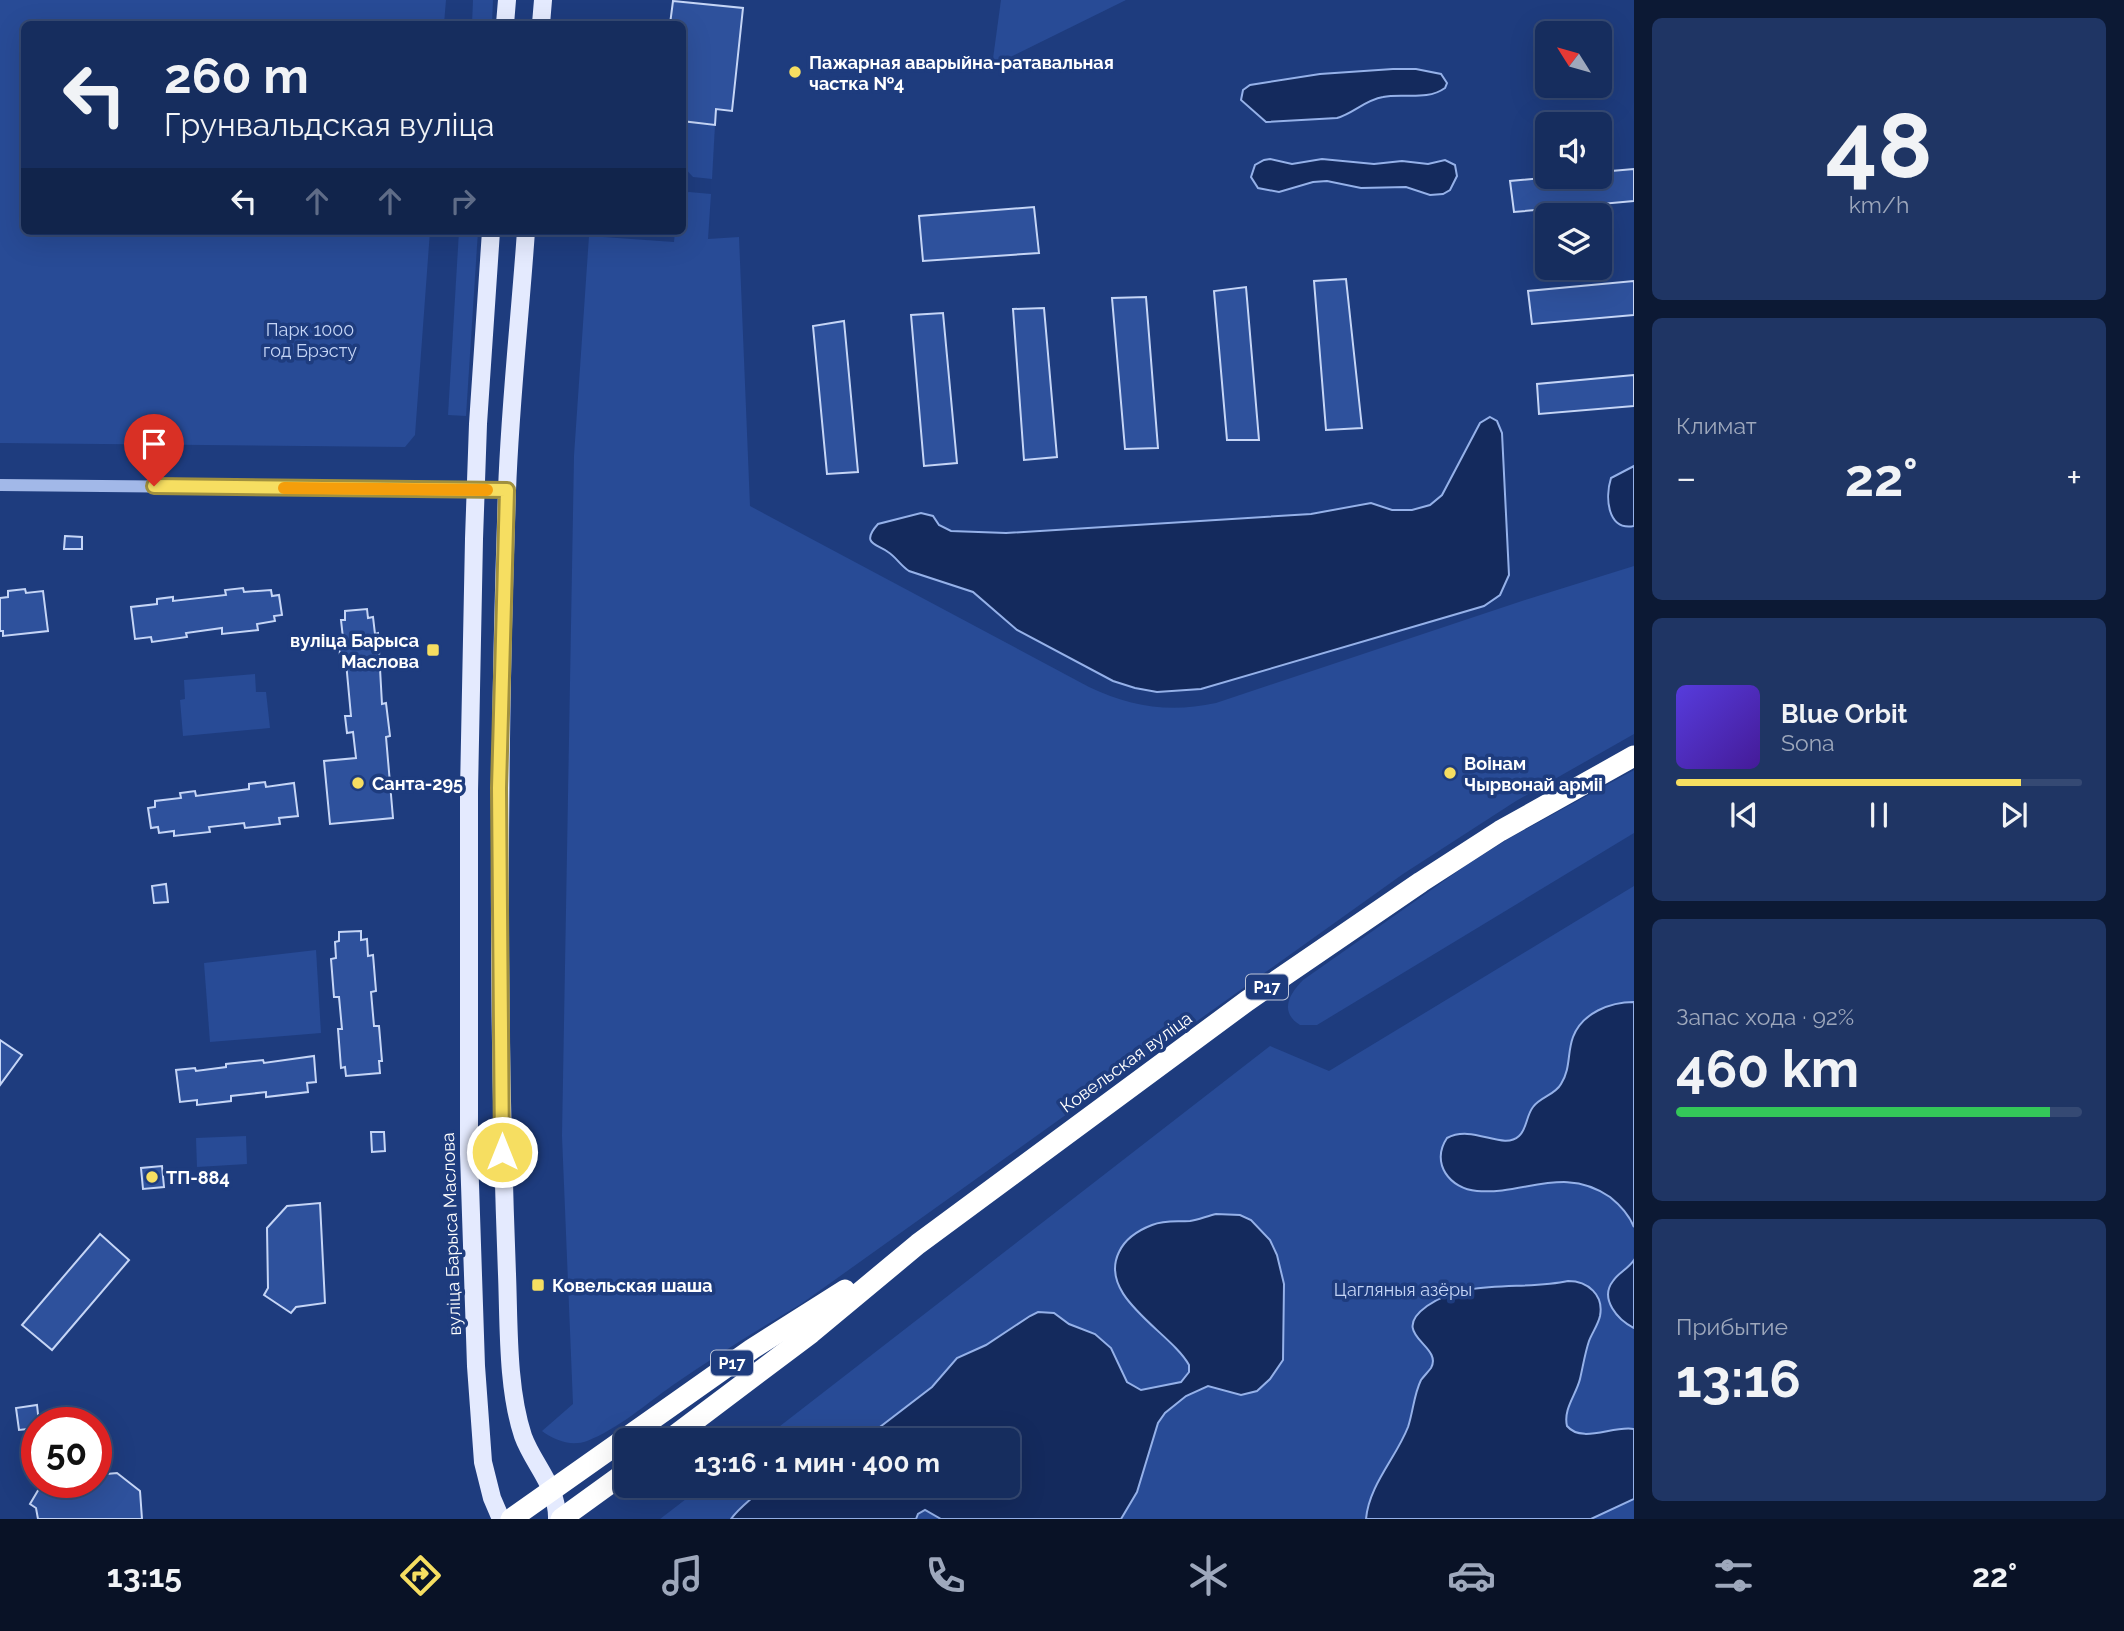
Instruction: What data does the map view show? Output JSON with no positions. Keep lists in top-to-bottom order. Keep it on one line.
{"streets":{"highway":["Р17","Ковельская вуліца"],"main road":["вуліца Барыса Маслова"]},"crossings":[["Р17","Ковельская вуліца"]],"parks":["Парк 1000 год Брэсту","Цагляныя азёры"],"places":{"other":["Пажарная аварыйна-ратавальная частка №4","Воінам Чырвонай арміі","Санта-295","ТП-884"],"transit":["вуліца Барыса Маслова","Ковельская шаша"]},"north":"top left","page":{"tile":[["48","km/h"],"Климат",["Запас хода · 92%","460 km"],["Прибытие","13:16"]],"turn":["260 m","Грунвальдская вуліца"],"heat":["−","22°","+"],"song":["Blue Orbit","Sona"],"limit":"50","trip":"13:16 · 1 мин · 400 m","tabs":["13:15","22°"]}}
